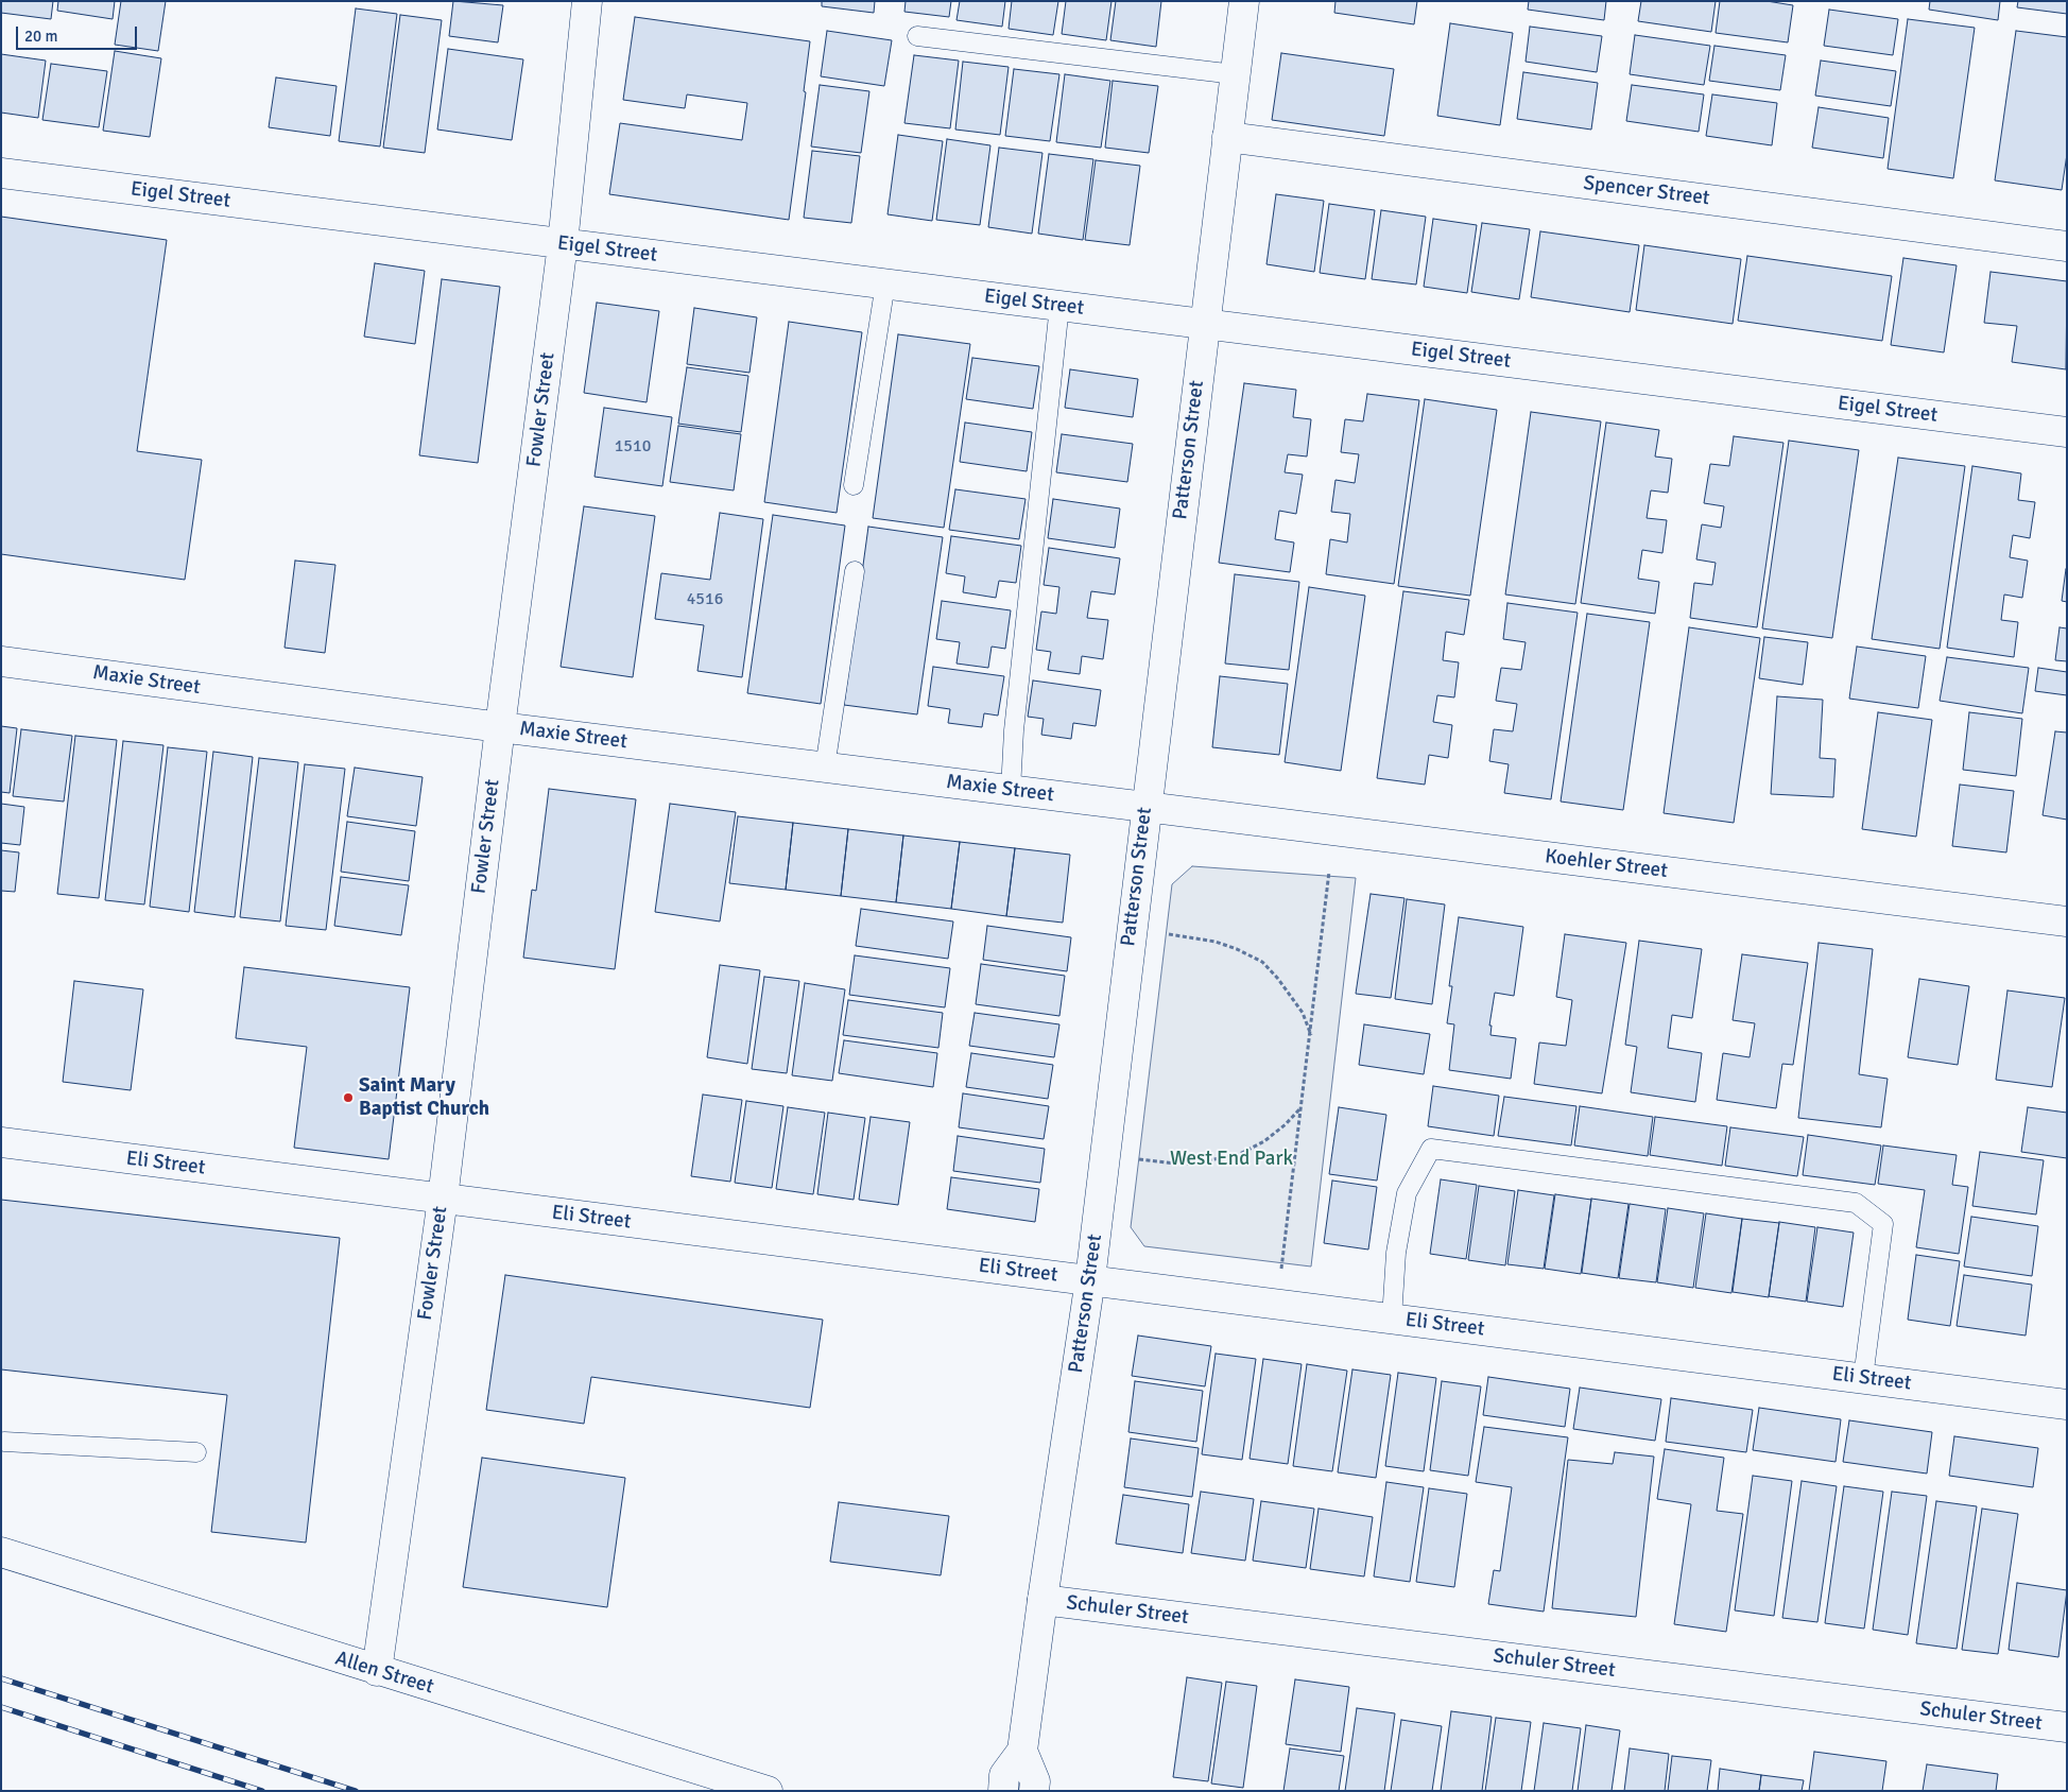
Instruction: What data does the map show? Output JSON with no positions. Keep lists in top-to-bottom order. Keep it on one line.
{"streets":{"street":["Spencer Street","Eigel Street","Fowler Street","Patterson Street","Maxie Street","Koehler Street","Eli Street","Schuler Street","Allen Street"]},"crossings":[["Spencer Street","Patterson Street"],["Eigel Street","Fowler Street"],["Eigel Street","Patterson Street"],["Fowler Street","Maxie Street"],["Fowler Street","Eli Street"],["Fowler Street","Allen Street"],["Patterson Street","Maxie Street"],["Patterson Street","Koehler Street"],["Patterson Street","Eli Street"],["Patterson Street","Schuler Street"],["Maxie Street","Koehler Street"]],"parks":["West End Park"],"places":["Saint Mary Baptist Church"],"house_numbers":["1510","4516"],"scale_bar":"20 m"}
